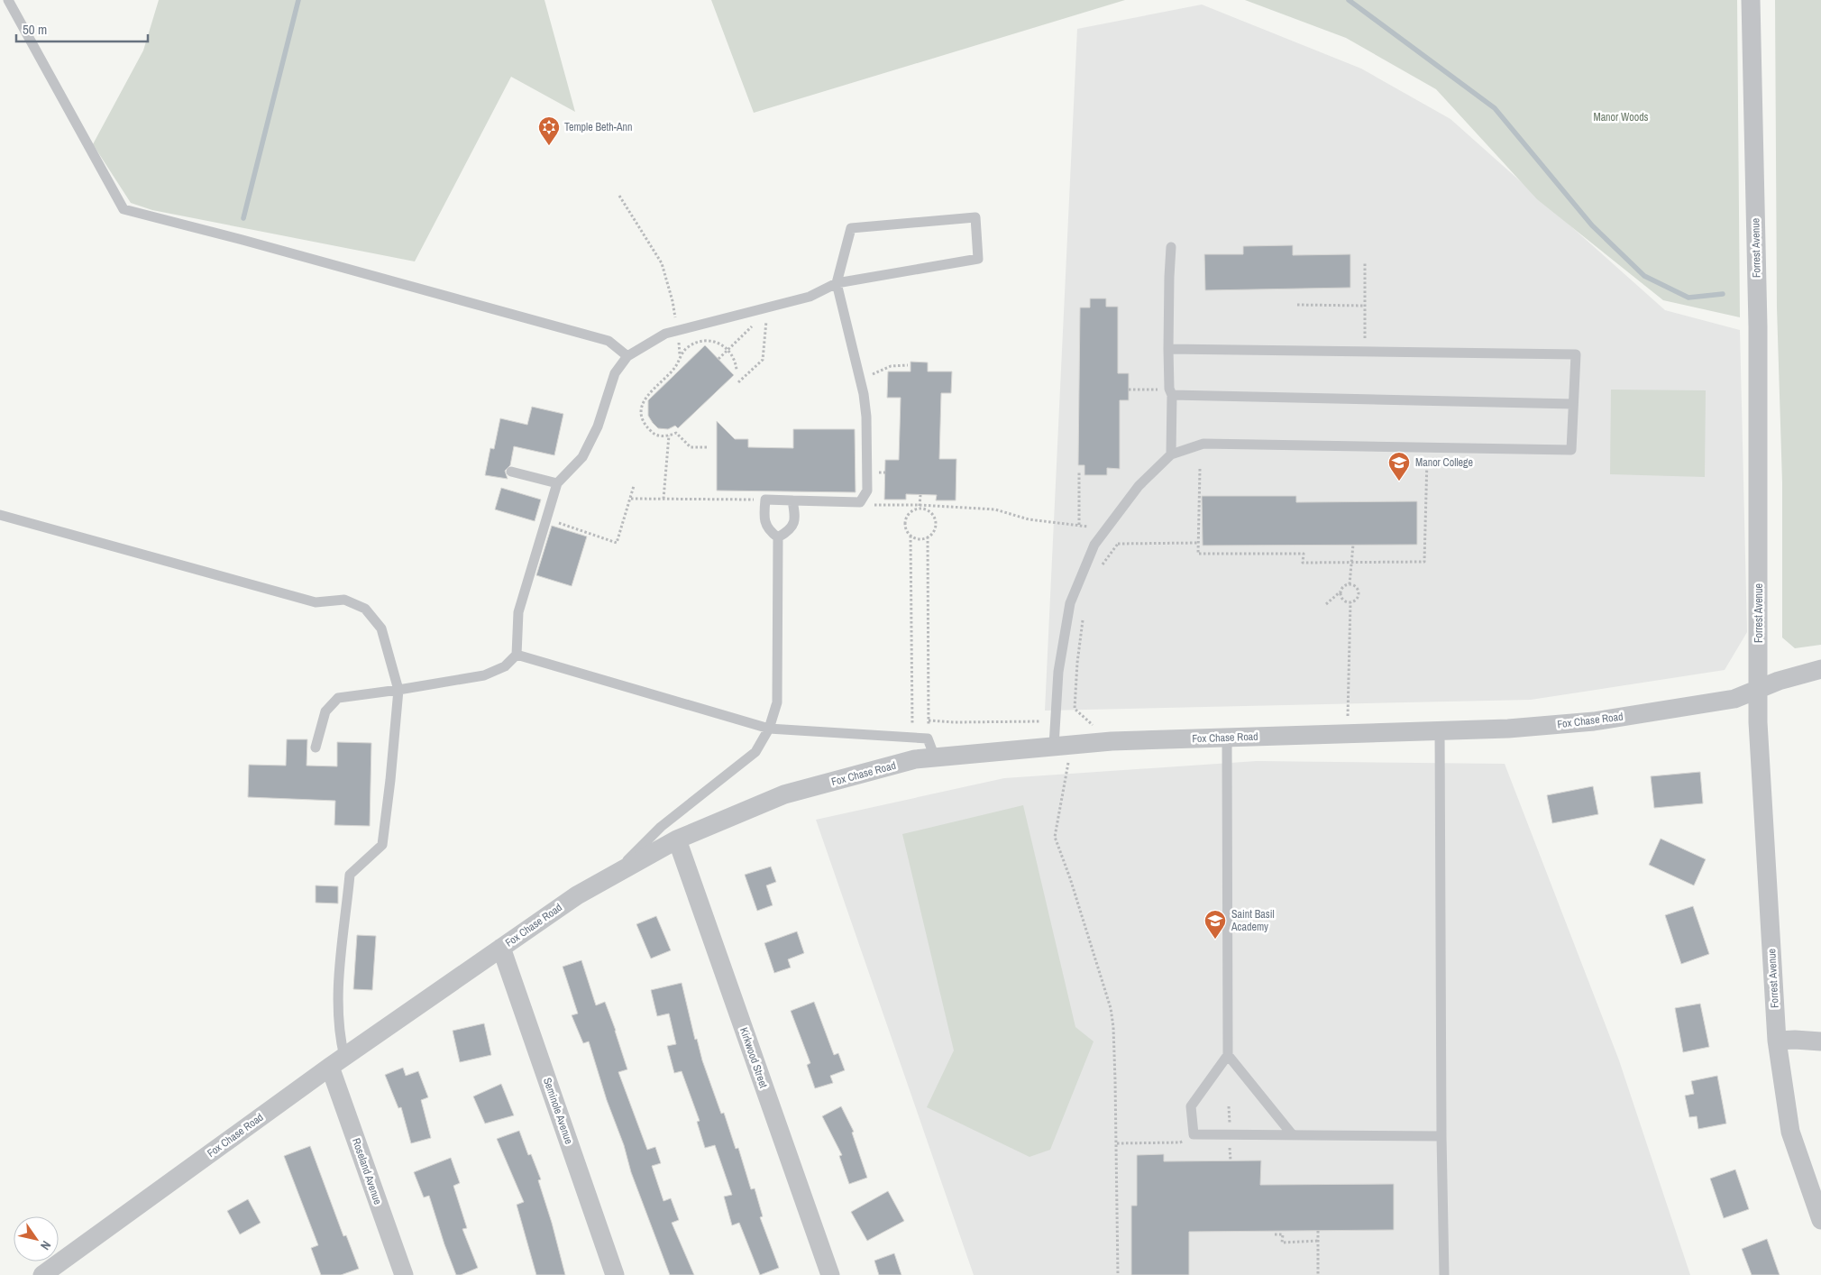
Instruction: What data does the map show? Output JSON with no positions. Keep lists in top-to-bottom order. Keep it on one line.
{"streets":{"street":["Forrest Avenue","Fox Chase Road","Kirkwood Street","Seminole Avenue","Roseland Avenue"]},"crossings":[["Forrest Avenue","Fox Chase Road"],["Fox Chase Road","Kirkwood Street"],["Fox Chase Road","Seminole Avenue"],["Fox Chase Road","Roseland Avenue"]],"parks":["Manor Woods"],"places":{"synagogue":["Temple Beth-Ann"],"school or university":["Manor College","Saint Basil Academy"]},"scale_bar":"50 m","north":"bottom right"}
